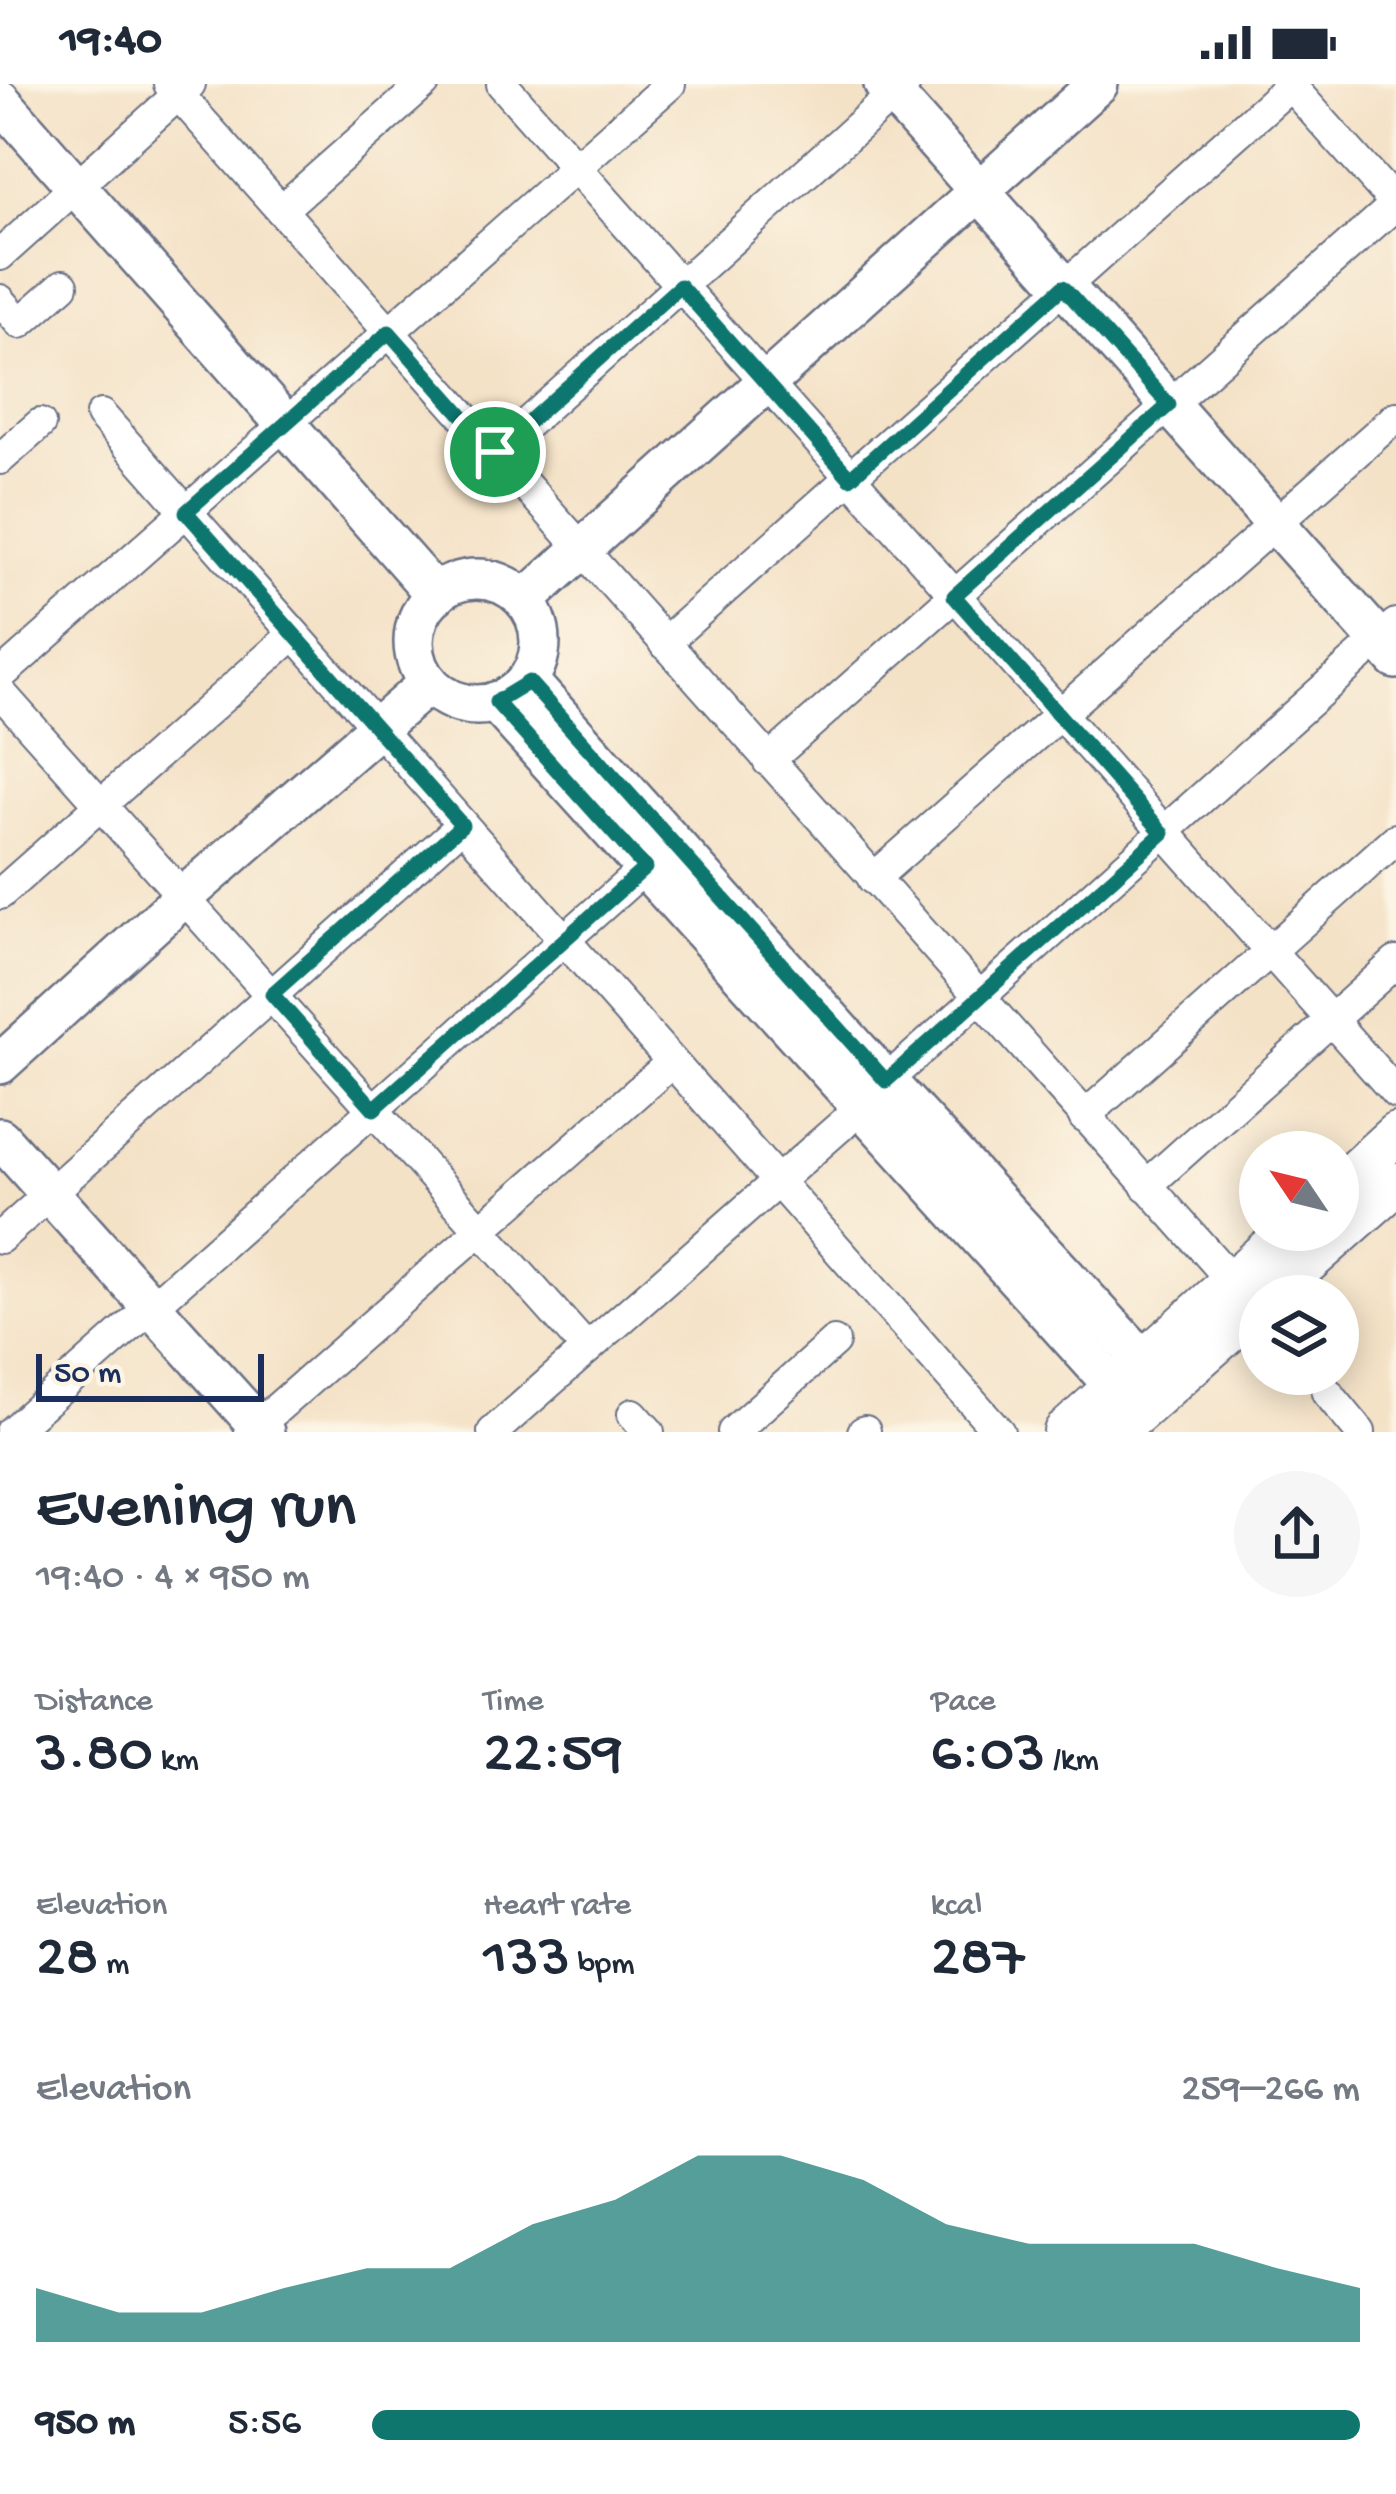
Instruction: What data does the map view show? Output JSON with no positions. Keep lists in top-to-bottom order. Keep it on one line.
{"scale_bar":"50 m","north":"top left","page":{"status":"19:40","scale":"50 m","heading":["Evening run","19:40 · 4 × 950 m"],"stats":[["Distance","3.80 km"],["Time","22:59"],["Pace","6:03 /km"],["Elevation","28 m"],["Heart rate","133 bpm"],["kcal","287"]],"chart":["Elevation","259–266 m"],"list":[{"name":"950 m","note":"5:56"}]}}
